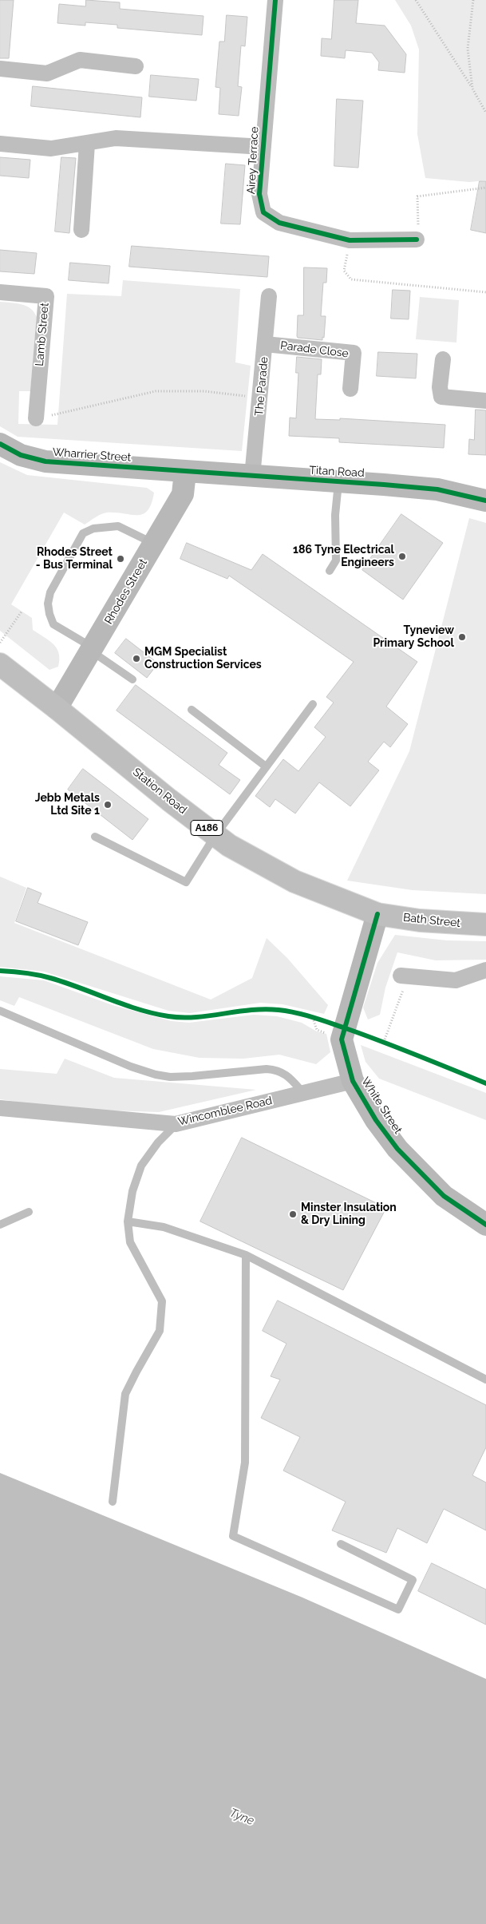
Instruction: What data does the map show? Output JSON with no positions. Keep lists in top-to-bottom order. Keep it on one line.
{"streets":{"main road":["Station Road","A186","Bath Street"],"street":["Airey Terrace","Lamb Street","Parade Close","The Parade","Wharrier Street","Titan Road","Rhodes Street","White Street","Wincomblee Road"]},"crossings":[["Parade Close","The Parade"],["The Parade","Titan Road"],["Wharrier Street","Titan Road"],["Wharrier Street","Rhodes Street"],["Titan Road","Rhodes Street"],["Rhodes Street","Station Road"],["Station Road","Bath Street"],["Station Road","White Street"],["Bath Street","White Street"],["White Street","Wincomblee Road"]],"water":["Tyne"],"places":["186 Tyne Electrical Engineers","Rhodes Street - Bus Terminal","Tyneview Primary School","MGM Specialist Construction Services","Jebb Metals Ltd Site 1","Minster Insulation & Dry Lining"]}
